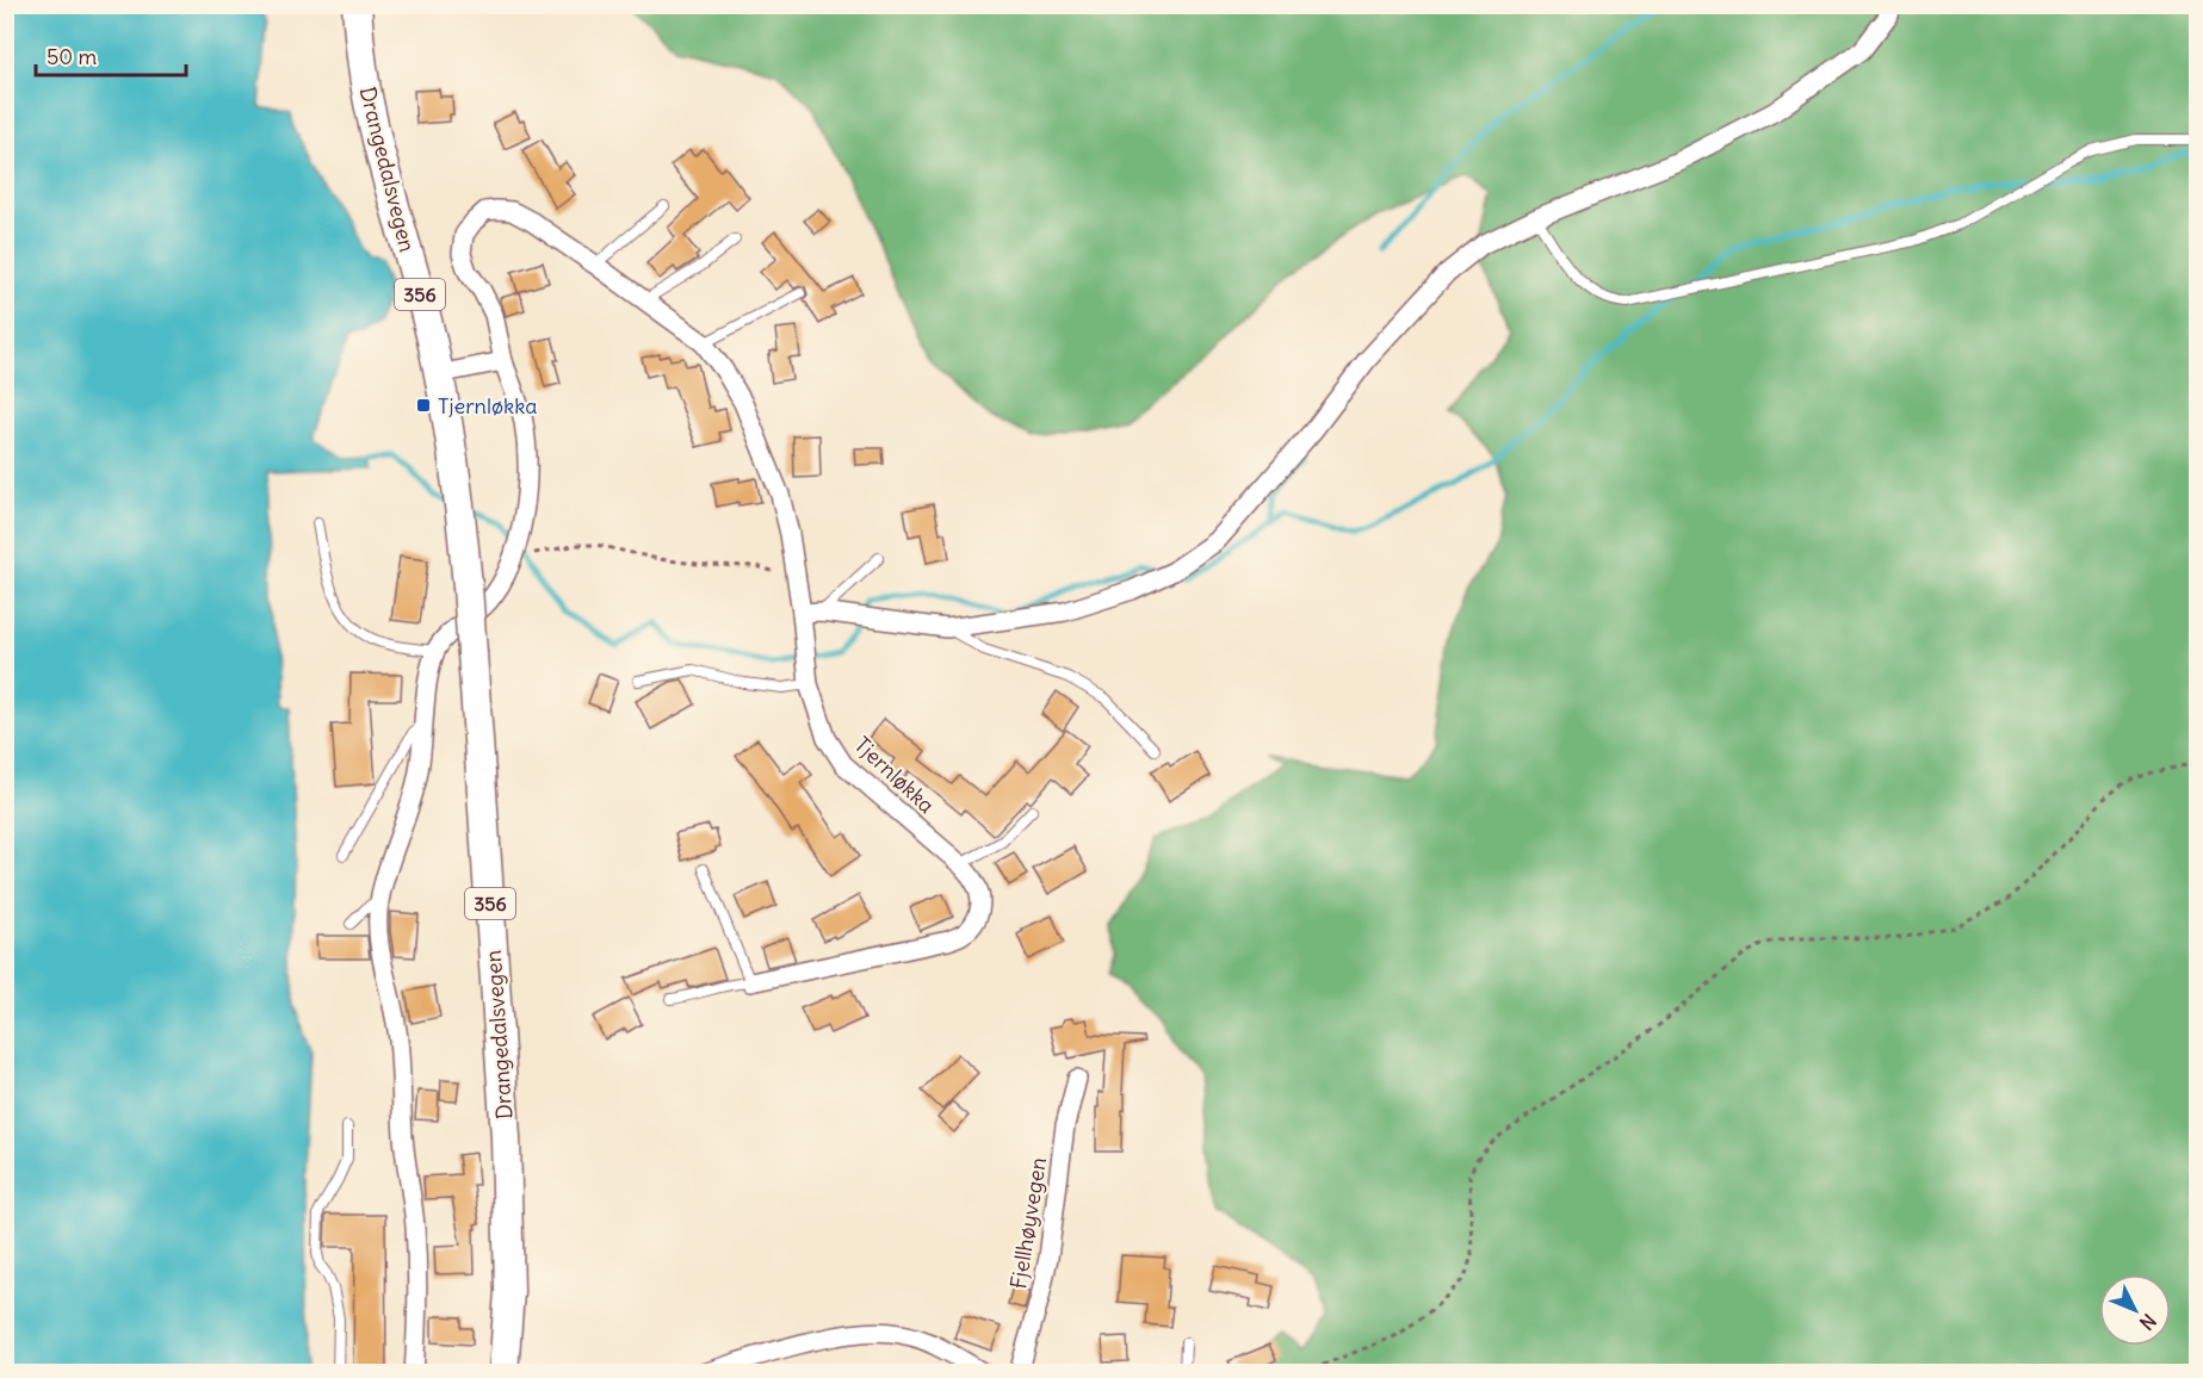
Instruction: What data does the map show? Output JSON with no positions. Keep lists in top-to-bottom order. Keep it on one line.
{"streets":{"main road":["Drangedalsvegen","356"],"street":["Tjernløkka","Fjellhøyvegen"]},"places":{"transit":["Tjernløkka"]},"scale_bar":"50 m","north":"bottom right"}
